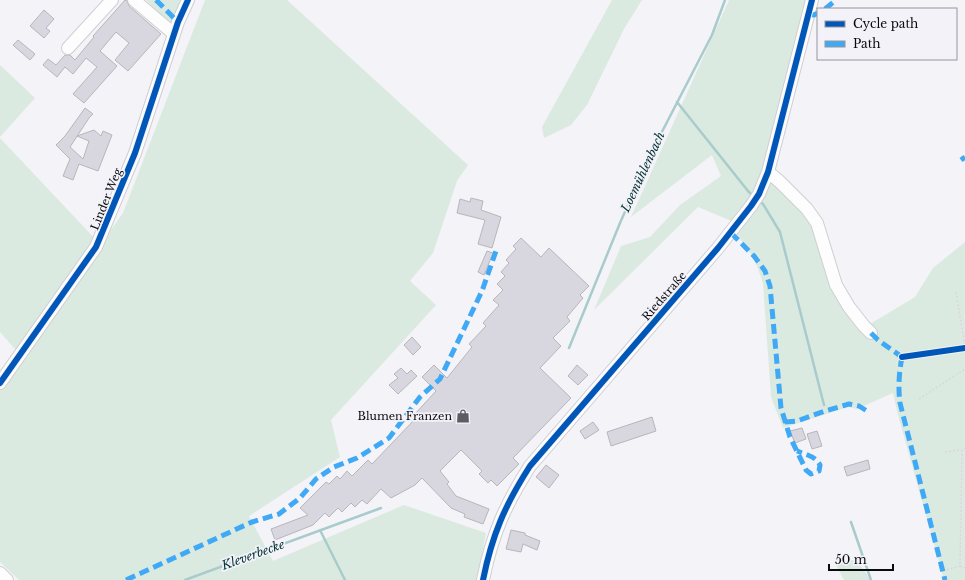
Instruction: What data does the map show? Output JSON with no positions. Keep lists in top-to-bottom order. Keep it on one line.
{"streets":{"street":["Linder Weg","Riedstraße"]},"water":["Loemühlenbach","Kleverbecke"],"places":{"shop":["Blumen Franzen"]},"legend":["Cycle path","Path"],"scale_bar":"50 m"}
